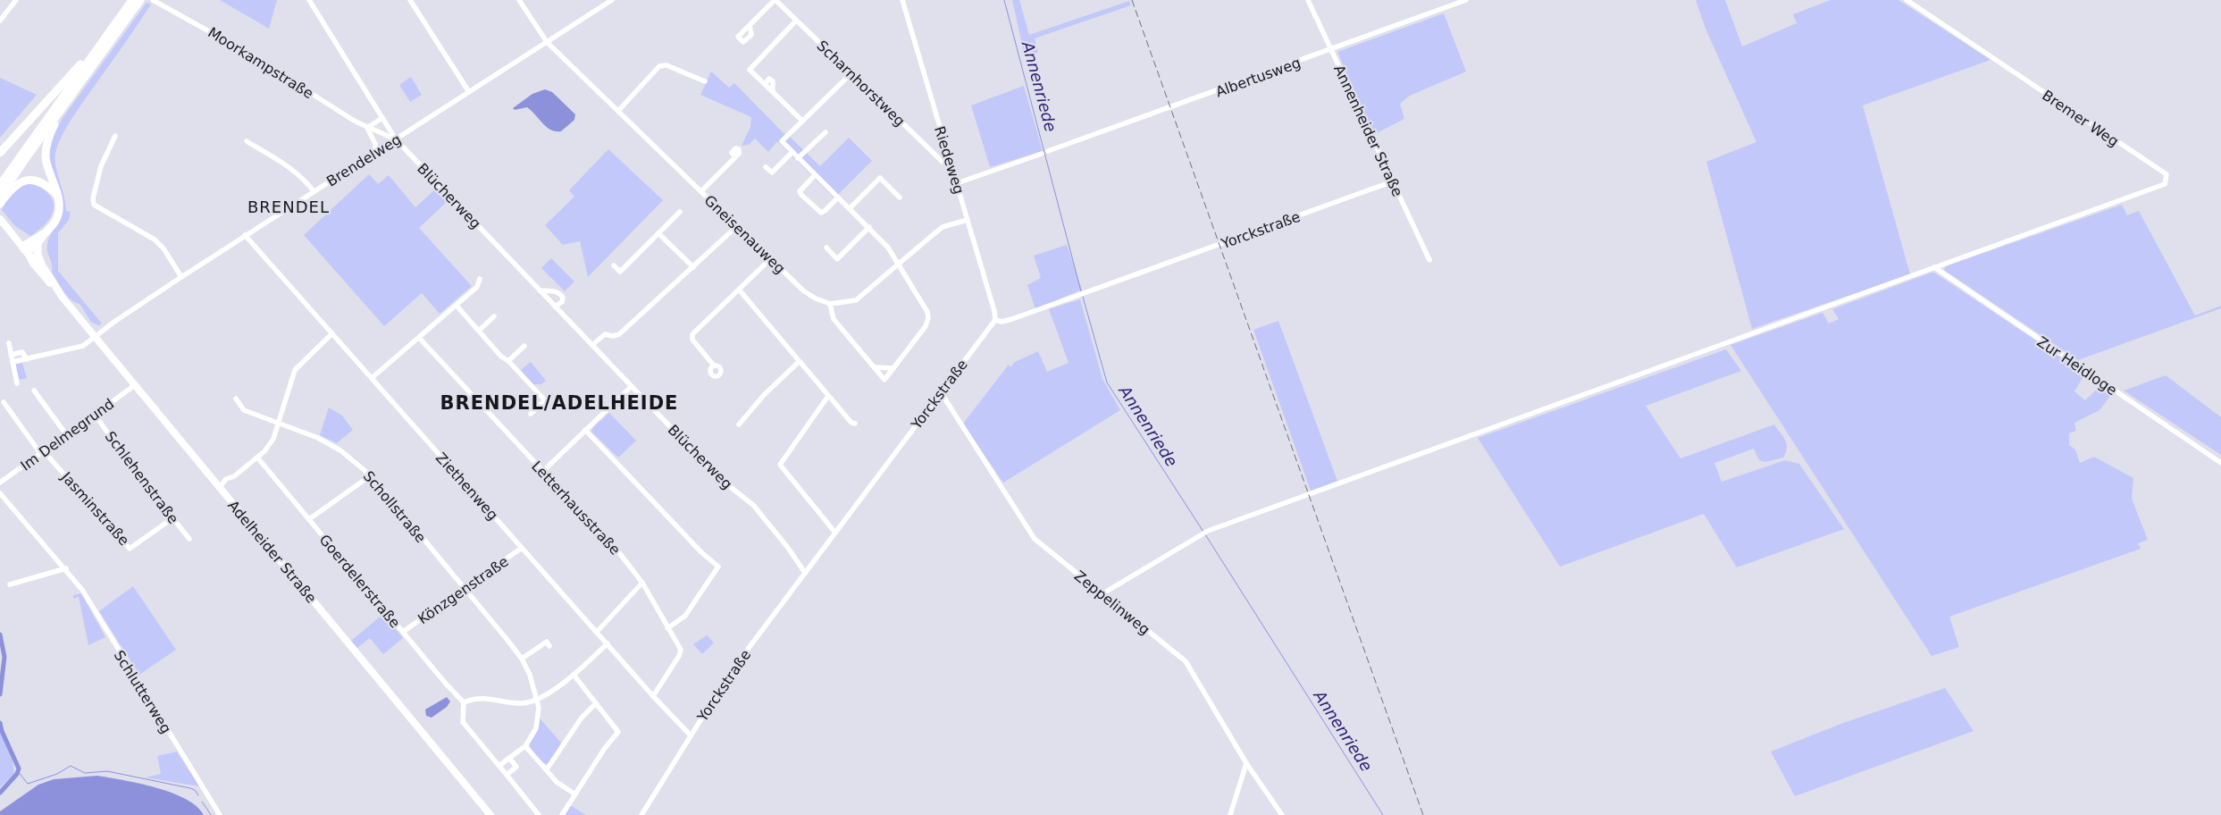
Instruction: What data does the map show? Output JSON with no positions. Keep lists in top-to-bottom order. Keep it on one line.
{"streets":{"main road":["Adelheider Straße"],"street":["Moorkampstraße","Albertusweg","Scharnhorstweg","Bremer Weg","Annenheider Straße","Brendelweg","Riedeweg","Blücherweg","Yorckstraße","Gneisenauweg","Zur Heidloge","Im Delmegrund","Schlehenstraße","Ziethenweg","Schollstraße","Letterhausstraße","Jasminstraße","Goerdelerstraße","Könzgenstraße","Zeppelinweg","Schlutterweg"]},"crossings":[["Moorkampstraße","Brendelweg"],["Moorkampstraße","Blücherweg"],["Albertusweg","Annenheider Straße"],["Scharnhorstweg","Riedeweg"],["Bremer Weg","Zur Heidloge"],["Annenheider Straße","Yorckstraße"],["Brendelweg","Blücherweg"],["Brendelweg","Gneisenauweg"],["Brendelweg","Ziethenweg"],["Brendelweg","Adelheider Straße"],["Riedeweg","Yorckstraße"],["Blücherweg","Yorckstraße"],["Yorckstraße","Ziethenweg"],["Yorckstraße","Zeppelinweg"],["Im Delmegrund","Schlehenstraße"],["Im Delmegrund","Jasminstraße"],["Im Delmegrund","Adelheider Straße"],["Schlehenstraße","Jasminstraße"],["Ziethenweg","Letterhausstraße"],["Ziethenweg","Könzgenstraße"],["Schollstraße","Könzgenstraße"],["Goerdelerstraße","Könzgenstraße"]],"districts":["BRENDEL","BRENDEL/ADELHEIDE"],"water":["Annenriede"]}
